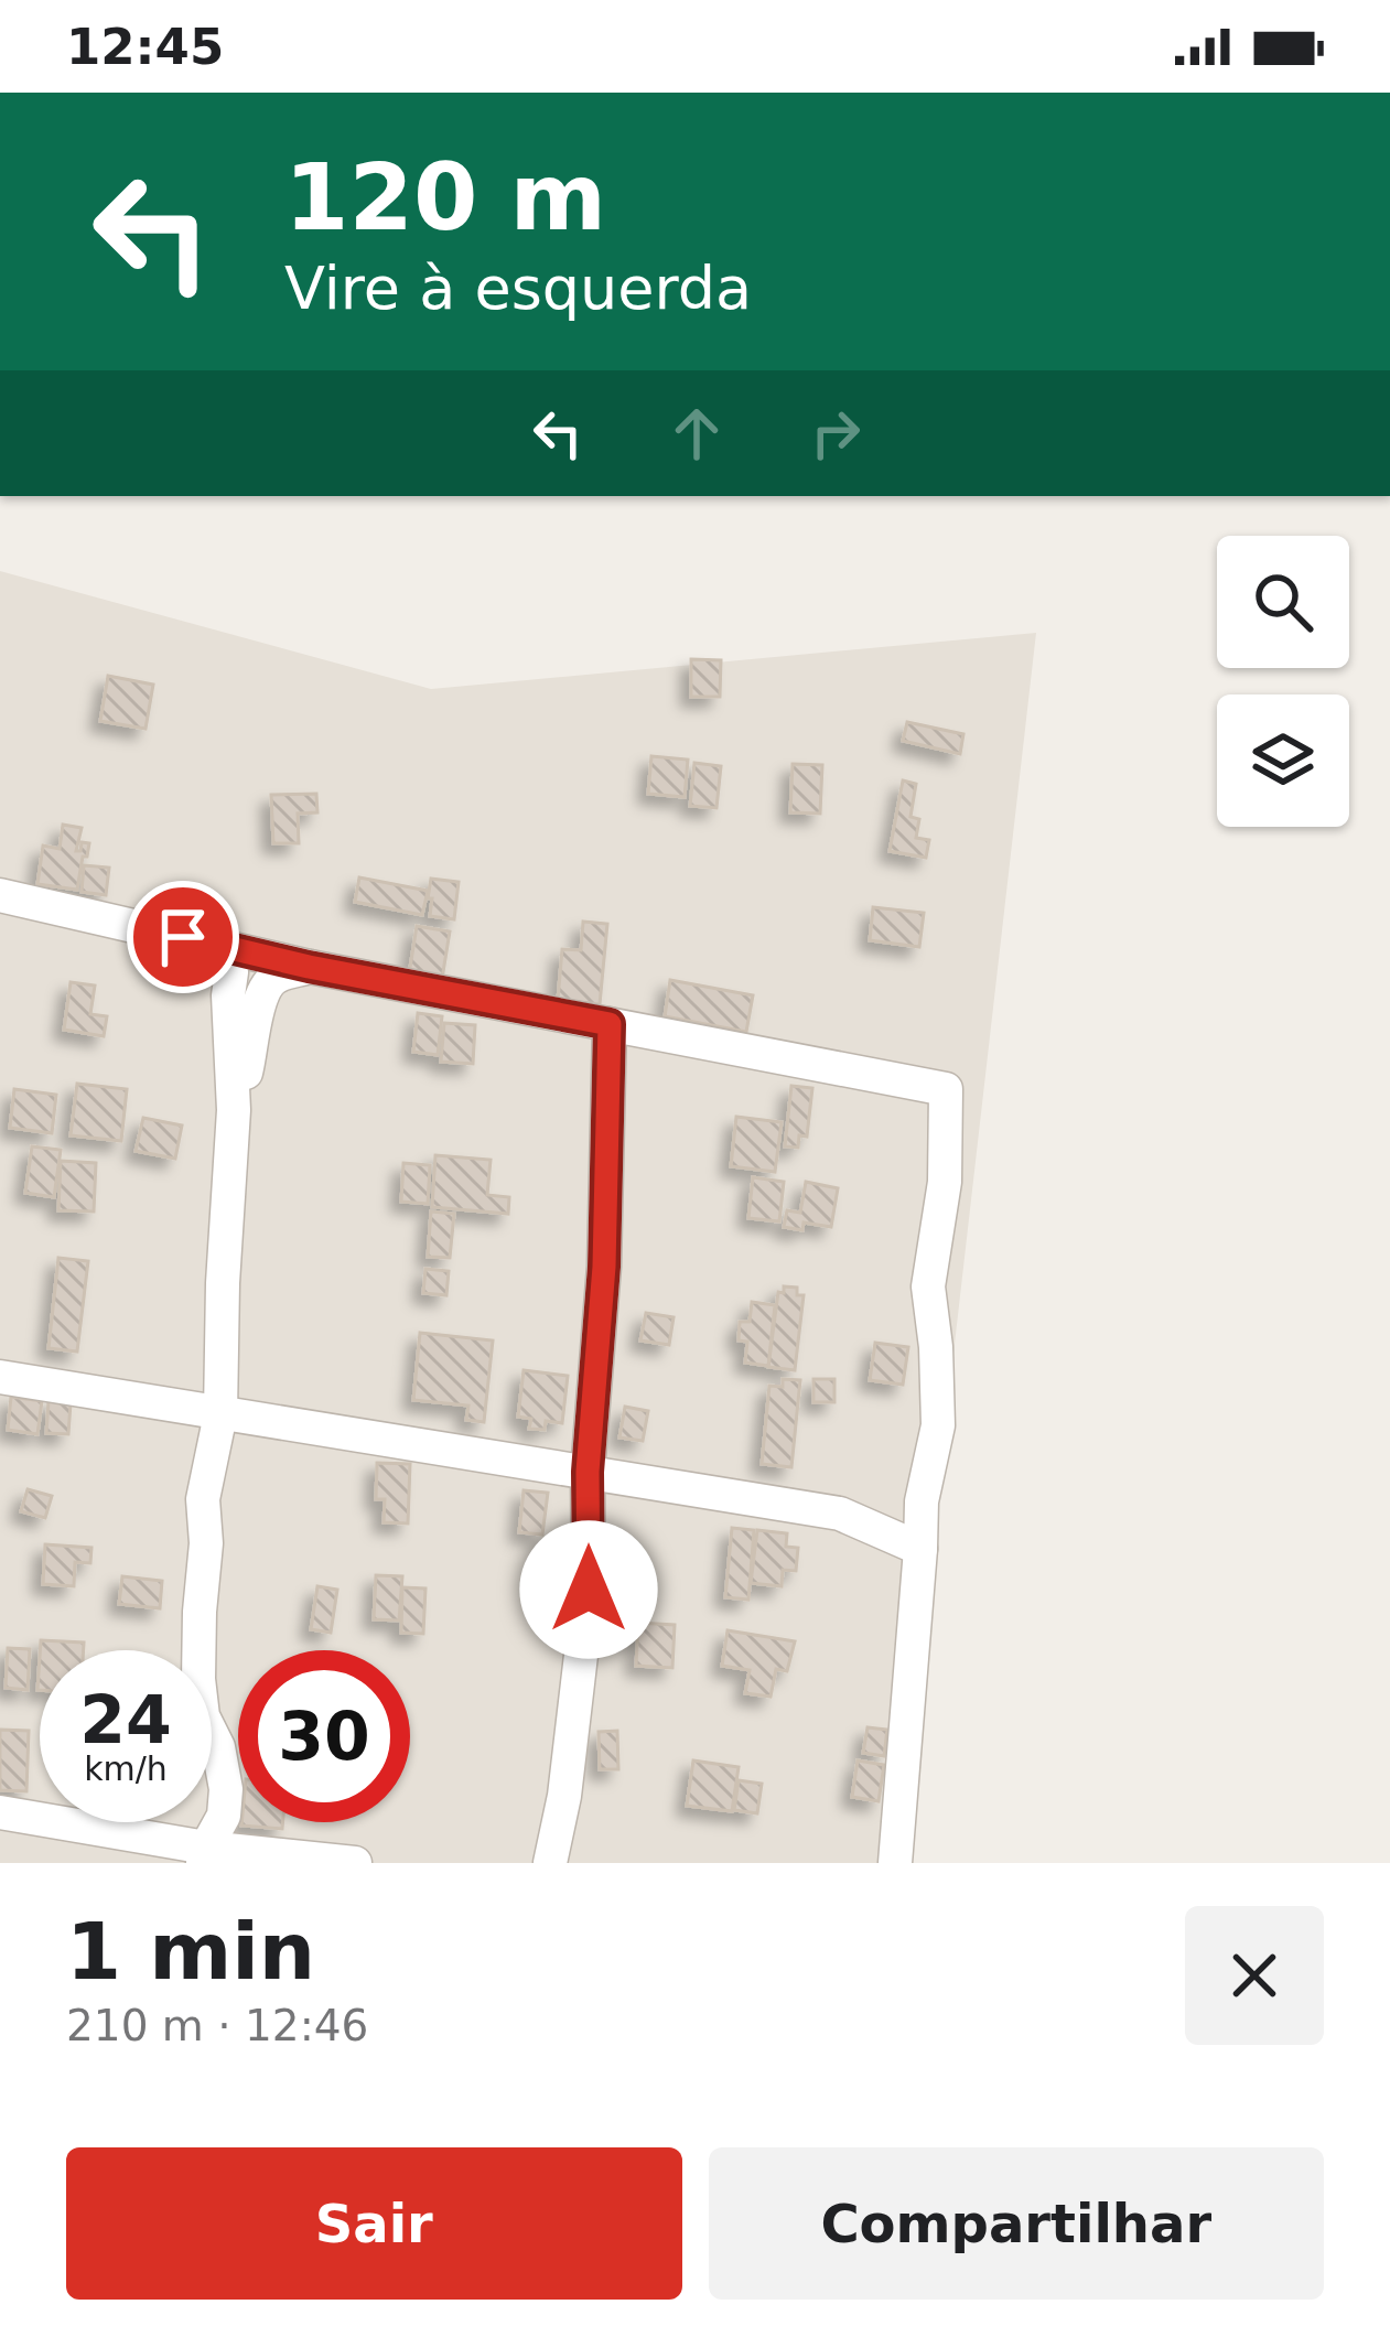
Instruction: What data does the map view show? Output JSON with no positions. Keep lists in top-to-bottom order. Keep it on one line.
{"page":{"status":"12:45","turn":["120 m","Vire à esquerda"],"speed":"24 km/h","limit":"30","heading":["1 min","210 m · 12:46"],"buttons":["Sair","Compartilhar"]}}
